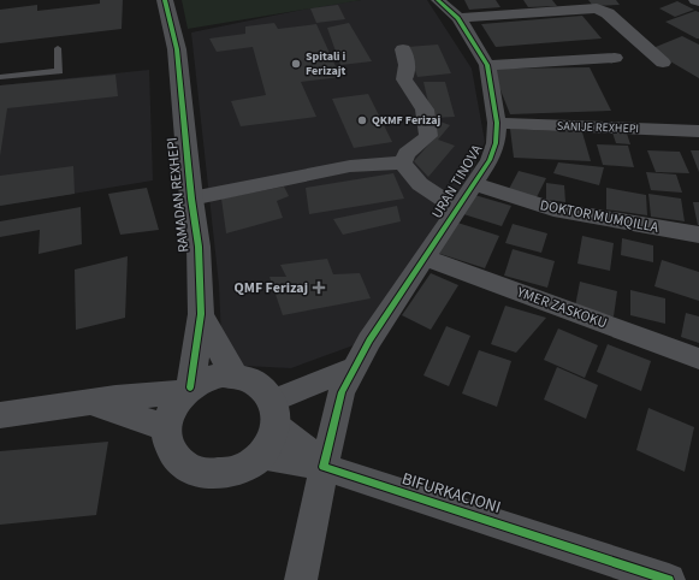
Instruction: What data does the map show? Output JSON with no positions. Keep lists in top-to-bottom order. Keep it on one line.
{"streets":{"street":["SANIJE REXHEPI","URAN TINOVA","RAMADAN REXHEPI","DOKTOR MUMQILLA","YMER ZASKOKU","BIFURKACIONI"]},"crossings":[["SANIJE REXHEPI","URAN TINOVA"],["URAN TINOVA","DOKTOR MUMQILLA"],["URAN TINOVA","YMER ZASKOKU"],["RAMADAN REXHEPI","BIFURKACIONI"]],"places":{"other":["Spitali i Ferizajt","QKMF Ferizaj"],"health":["QMF Ferizaj"]}}
